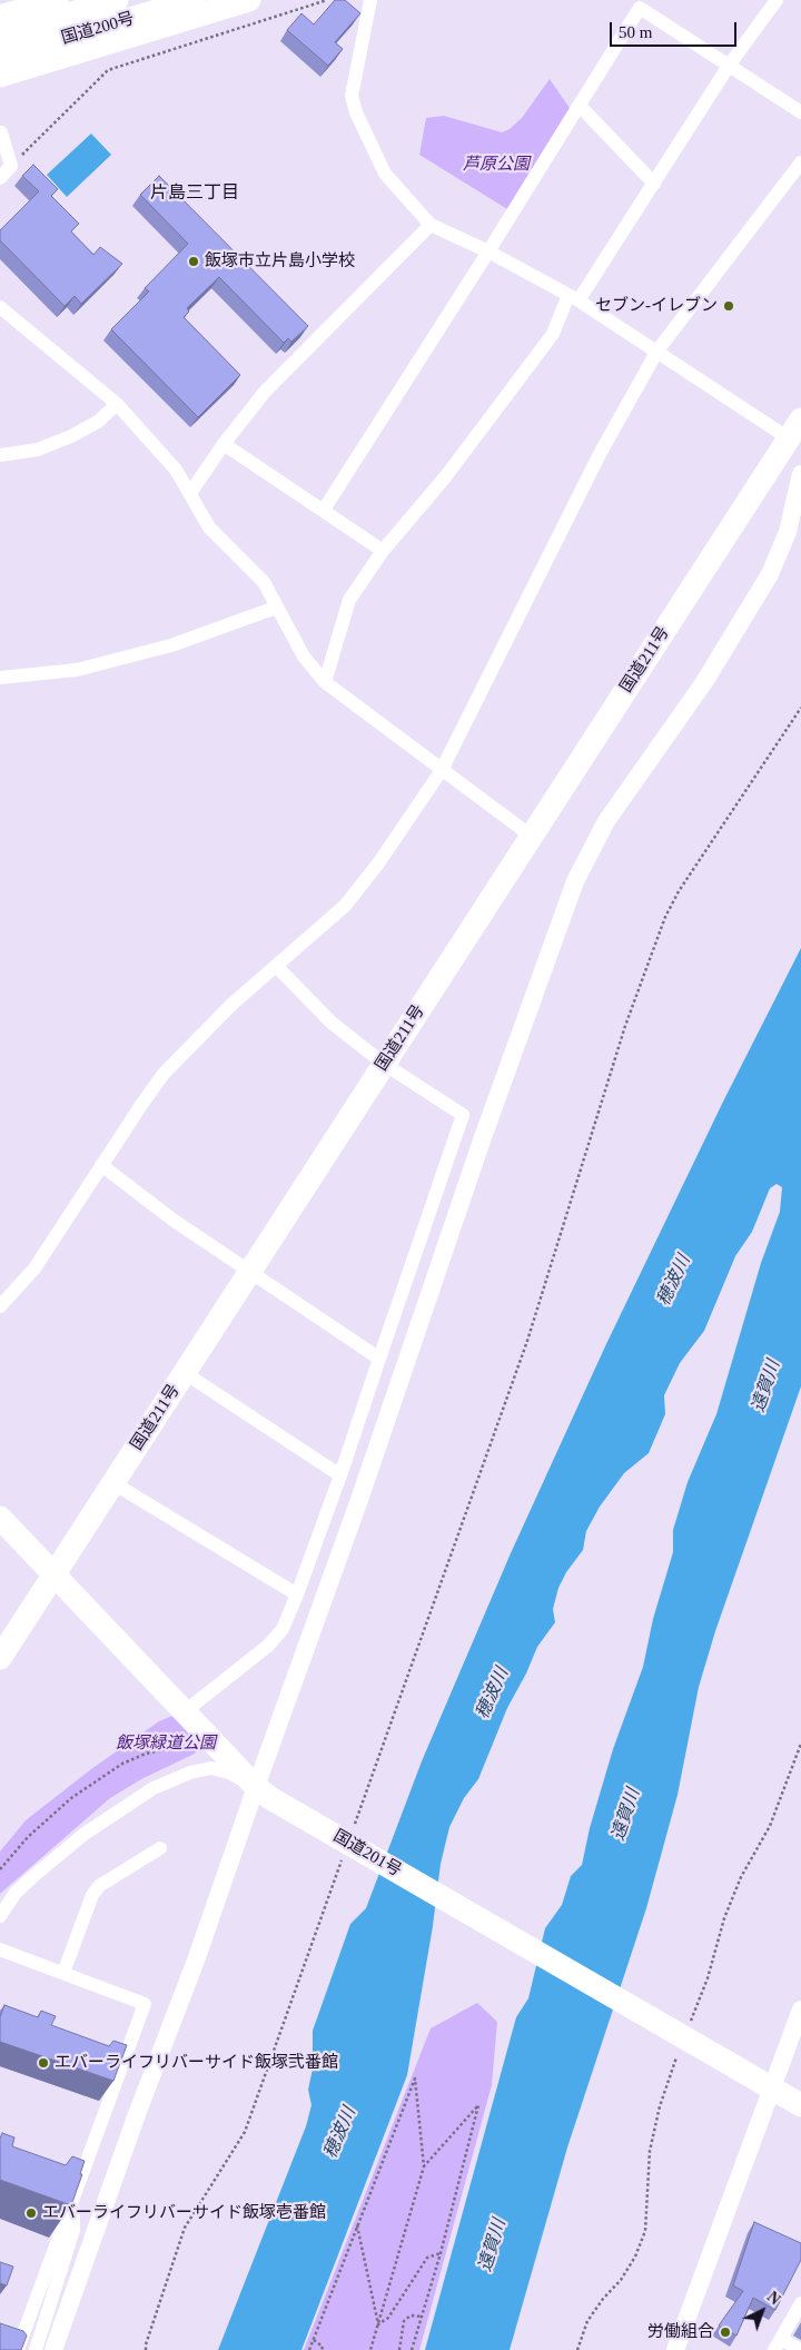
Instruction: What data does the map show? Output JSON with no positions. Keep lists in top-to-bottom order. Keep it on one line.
{"streets":{"highway":["国道200号","国道211号","国道201号"]},"crossings":[["国道211号","国道201号"]],"districts":["片島三丁目"],"water":["穂波川","遠賀川"],"parks":["芦原公園","飯塚緑道公園"],"places":["飯塚市立片島小学校","セブン-イレブン","エバーライフリバーサイド飯塚弐番館","エバーライフリバーサイド飯塚壱番館","労働組合"],"scale_bar":"50 m","north":"top right"}
